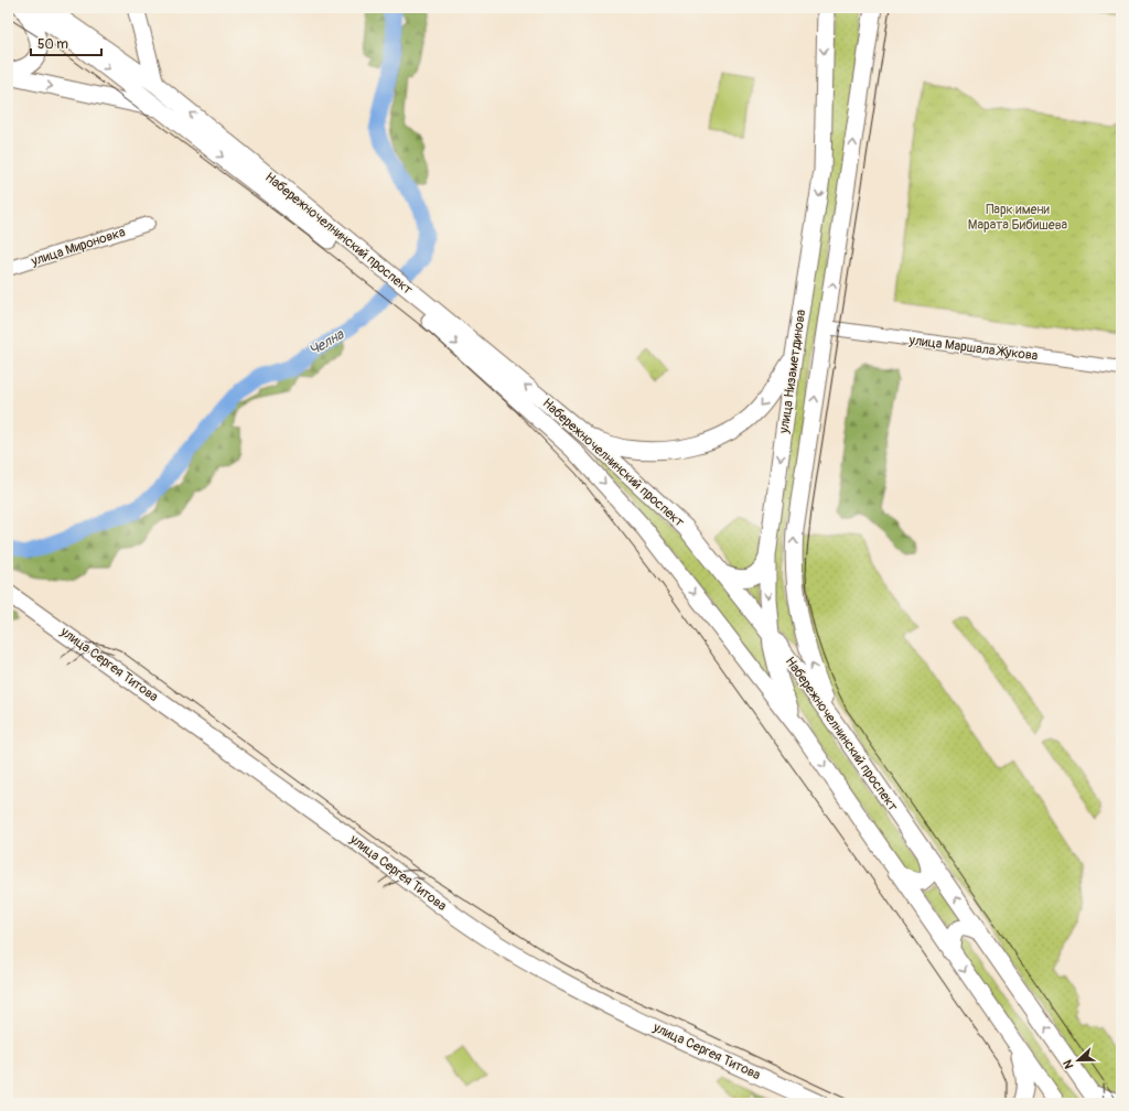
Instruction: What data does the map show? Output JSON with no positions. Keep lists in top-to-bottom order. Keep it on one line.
{"streets":{"main road":["Набережночелнинский проспект","улица Низаметдинова","улица Сергея Титова"],"street":["улица Мироновка","улица Маршала Жукова"]},"crossings":[["Набережночелнинский проспект","улица Низаметдинова"],["улица Маршала Жукова","улица Низаметдинова"]],"water":["Челна"],"parks":["Парк имени Марата Бибишева"],"scale_bar":"50 m","north":"left"}
